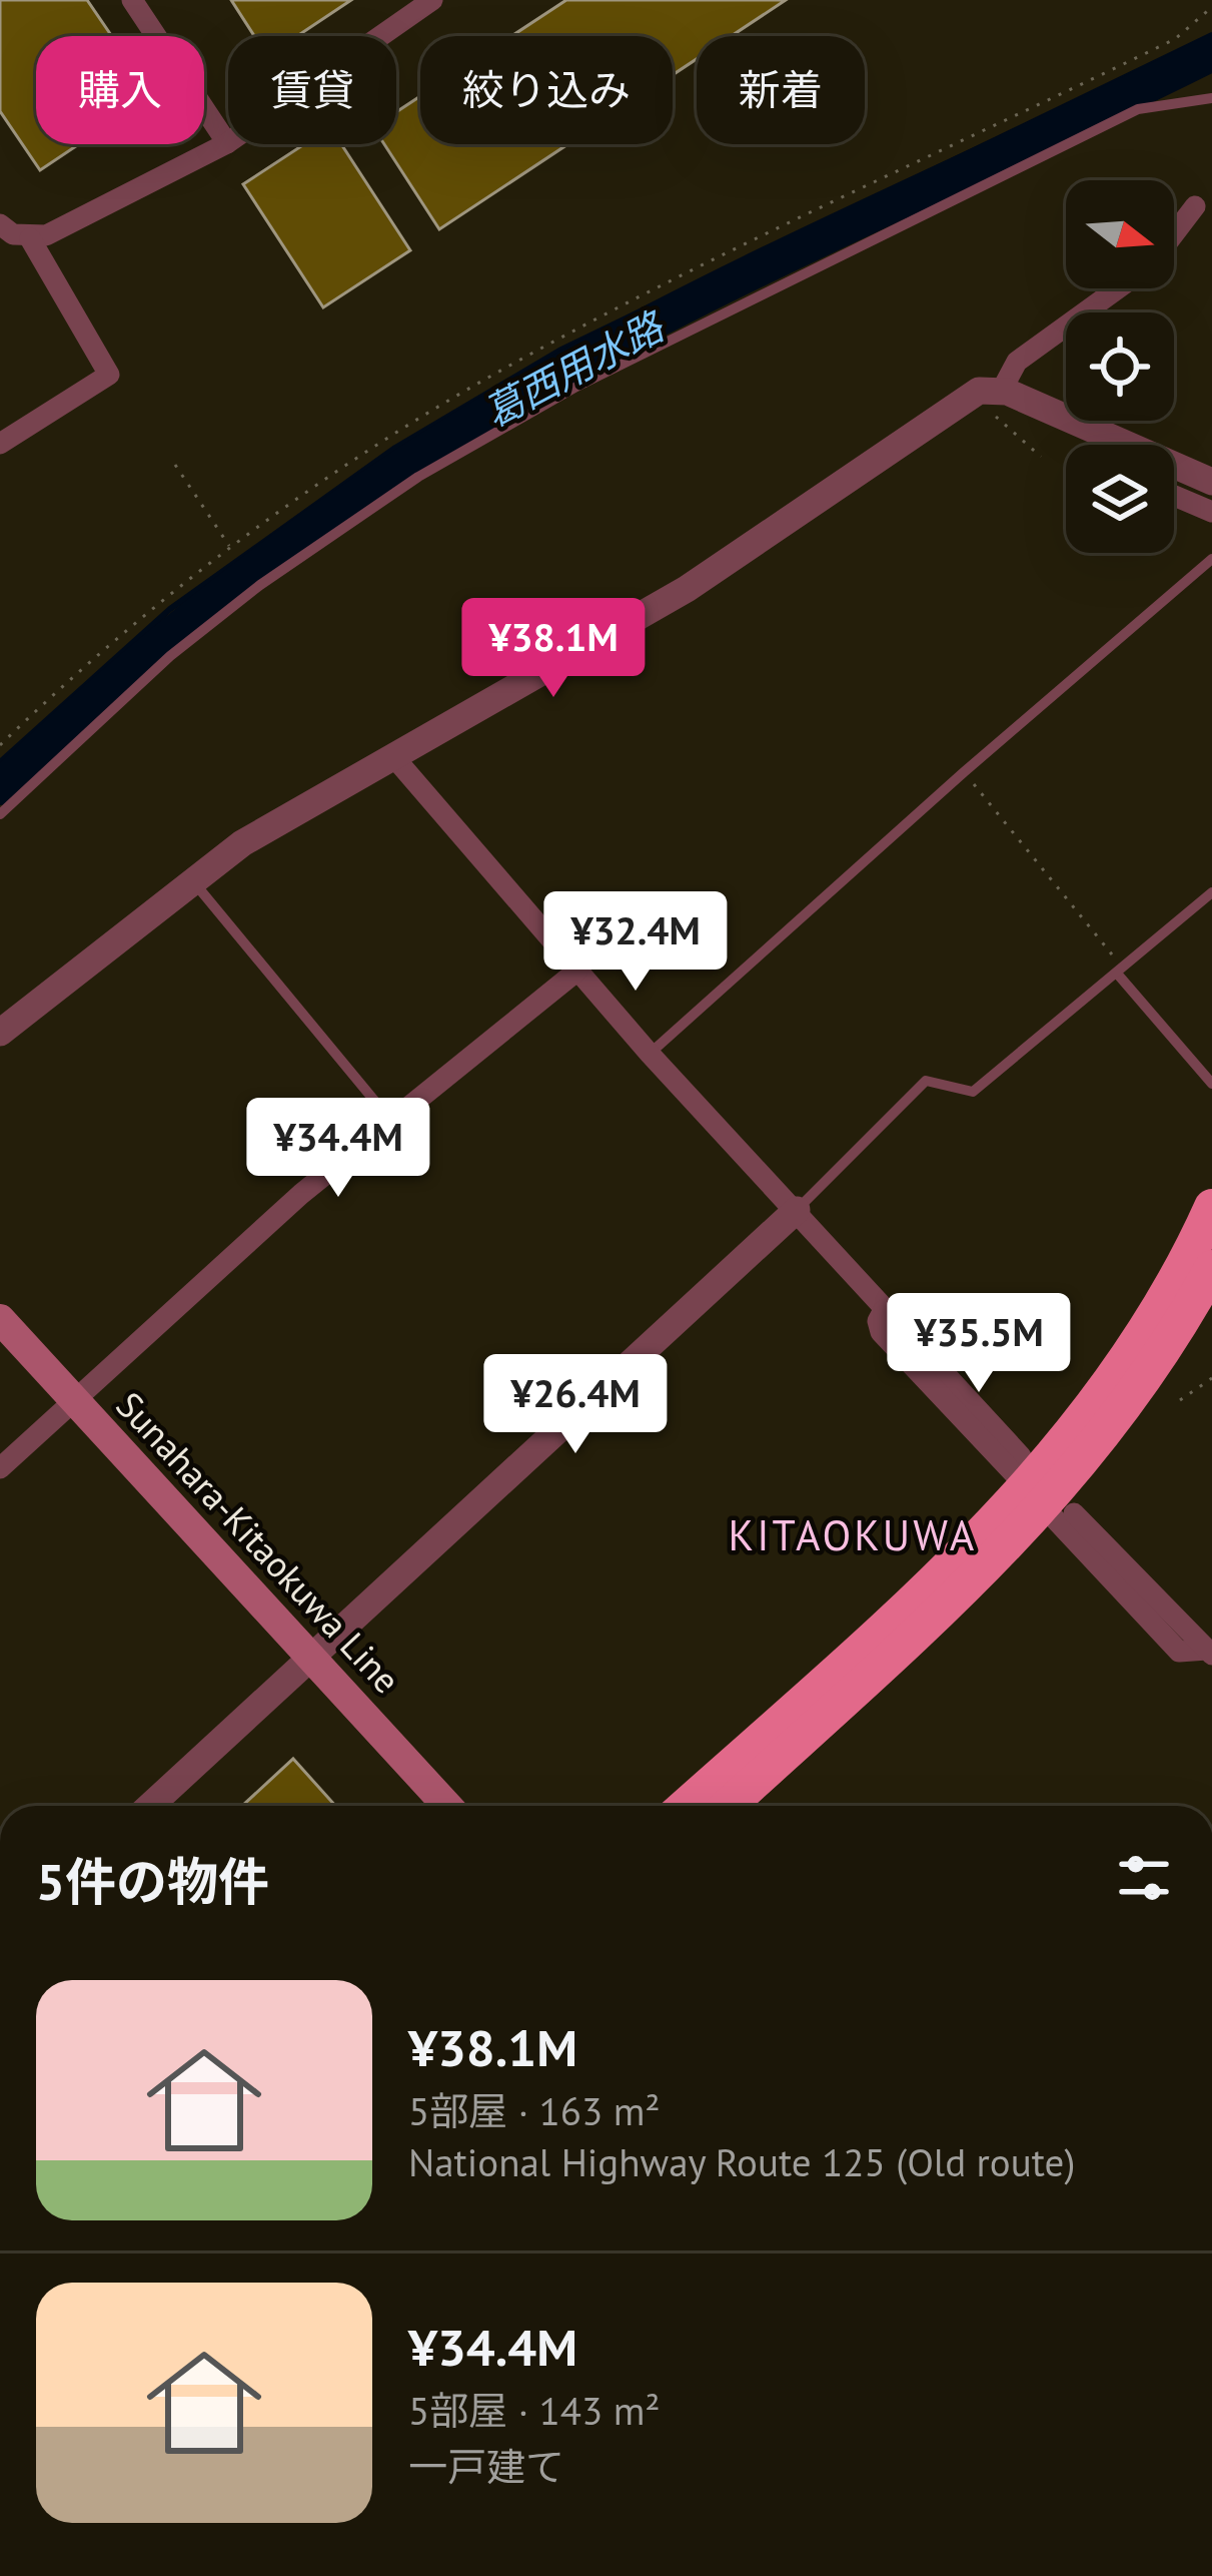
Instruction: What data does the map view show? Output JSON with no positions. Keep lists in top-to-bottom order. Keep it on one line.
{"streets":{"main road":["Sunahara-Kitaokuwa Line"]},"districts":["KITAOKUWA"],"water":["葛西用水路"],"north":"right","page":{"chip":["購入","賃貸","絞り込み","新着"],"price":["¥38.1M","¥32.4M","¥34.4M","¥35.5M","¥26.4M"],"heading":"5件の物件","list":[{"name":"¥38.1M","note":"5部屋 · 163 m² · National Highway Route 125 (Old route)"},{"name":"¥34.4M","note":"5部屋 · 143 m² · 一戸建て"}]}}
